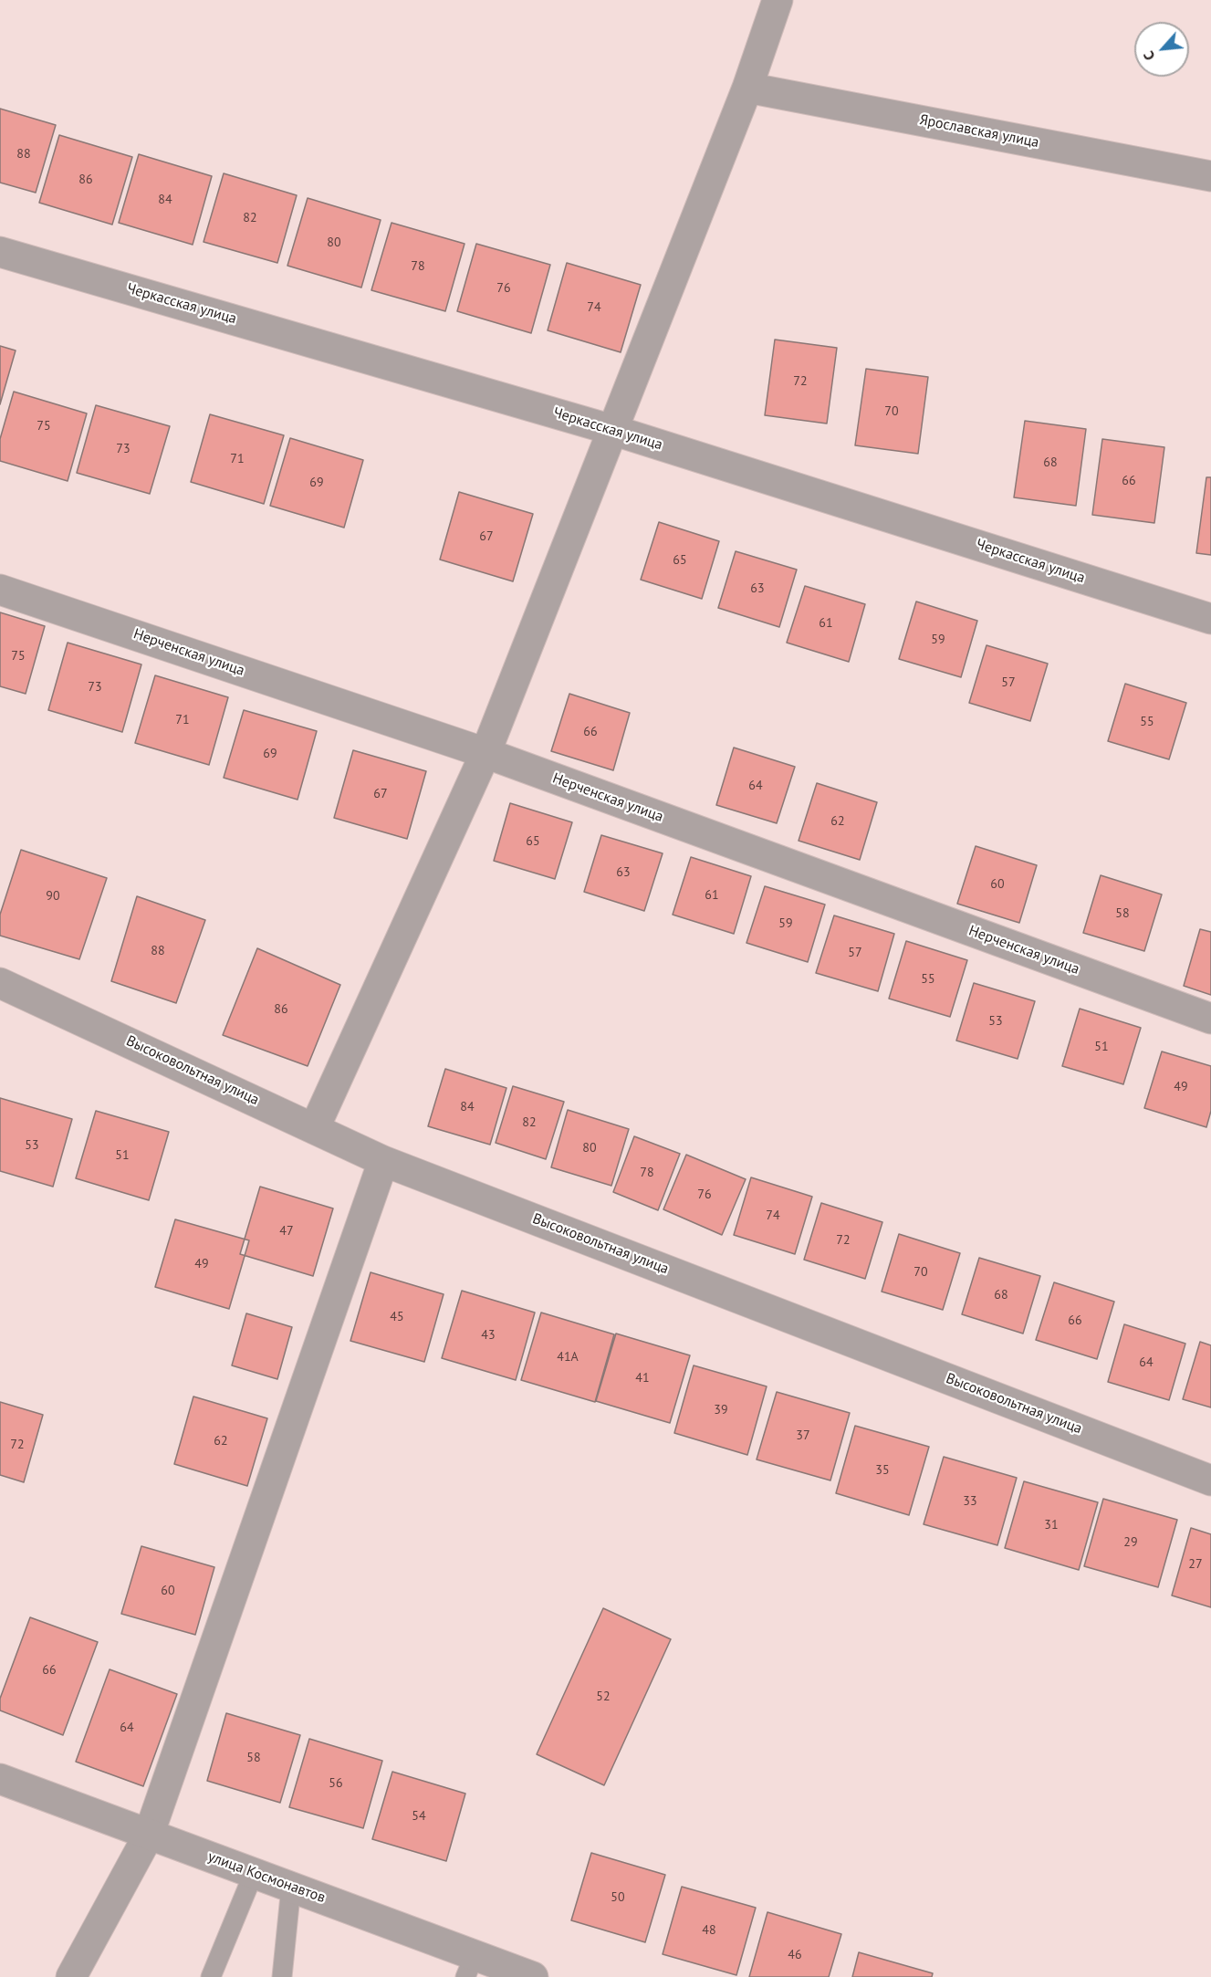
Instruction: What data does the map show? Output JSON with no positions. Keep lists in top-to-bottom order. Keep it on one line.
{"streets":{"street":["Ярославская улица","Черкасская улица","Нерченская улица","Высоковольтная улица","улица Космонавтов"]},"house_numbers":["88","86","84","82","80","78","76","74","72","70","75","73","71","68","66","69","67","65","63","61","59","75","57","73","71","55","66","69","64","67","62","65","63","60","61","90","58","59","88","57","55","86","53","51","49","84","82","53","80","51","78","76","74","47","72","49","70","68","45","66","43","41А","64","41","39","37","62","72","35","33","31","29","27","60","66","52","64","58","56","54","50","48","46"],"north":"bottom left"}
